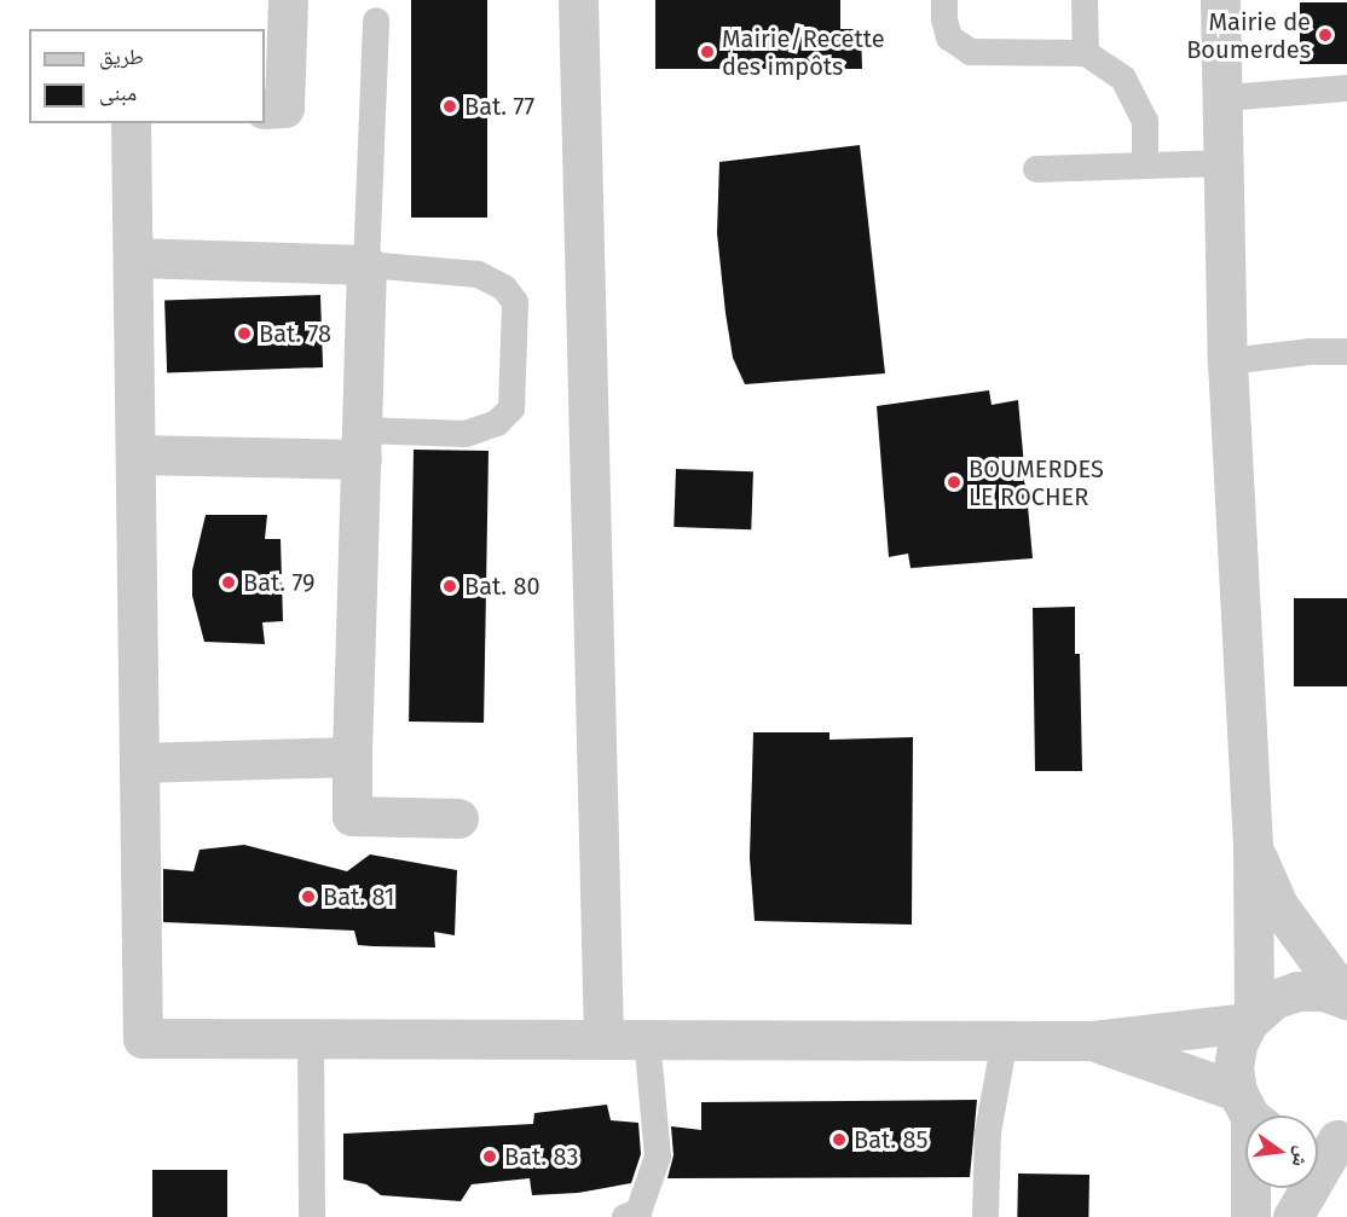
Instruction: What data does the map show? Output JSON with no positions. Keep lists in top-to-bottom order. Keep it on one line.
{"places":["Mairie de Boumerdes","Mairie/Recette des impôts","Bat. 77","Bat. 78","BOUMERDES LE ROCHER","Bat. 79","Bat. 80","Bat. 81","Bat. 85","Bat. 83"],"legend":["طريق","مبنى"],"north":"right"}
